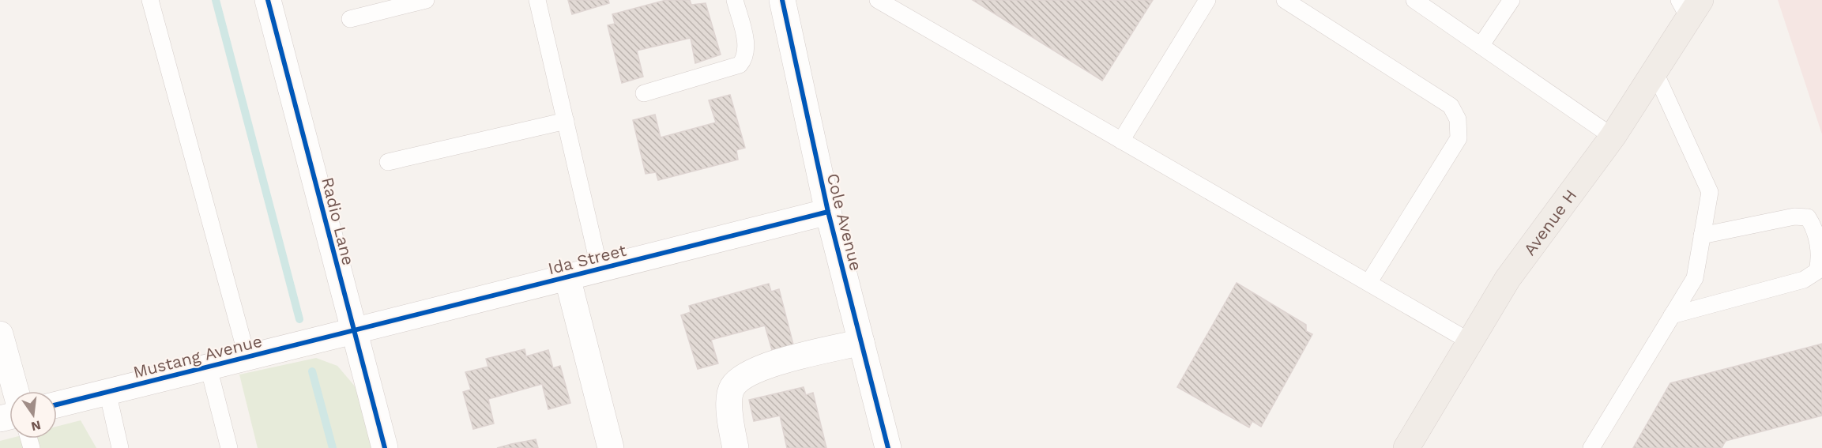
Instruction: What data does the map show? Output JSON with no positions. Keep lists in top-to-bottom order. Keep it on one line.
{"streets":{"main road":["Avenue H"],"street":["Radio Lane","Cole Avenue","Ida Street","Mustang Avenue"]},"crossings":[["Radio Lane","Ida Street"],["Radio Lane","Mustang Avenue"],["Cole Avenue","Ida Street"],["Ida Street","Mustang Avenue"]],"north":"bottom"}
